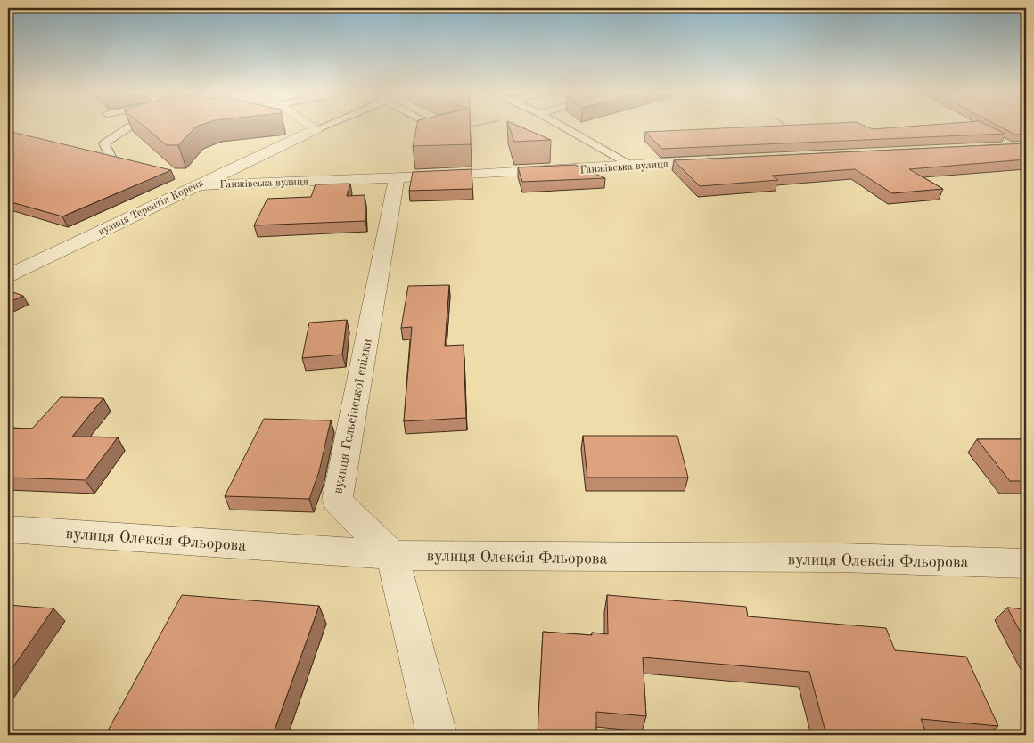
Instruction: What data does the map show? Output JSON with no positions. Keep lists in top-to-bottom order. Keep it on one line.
{"streets":{"street":["Ганжівська вулиця","вулиця Терентія Кореня","вулиця Гельсінської спілки","вулиця Олексія Фльорова"]},"crossings":[["Ганжівська вулиця","вулиця Терентія Кореня"],["Ганжівська вулиця","вулиця Гельсінської спілки"],["вулиця Гельсінської спілки","вулиця Олексія Фльорова"]]}
